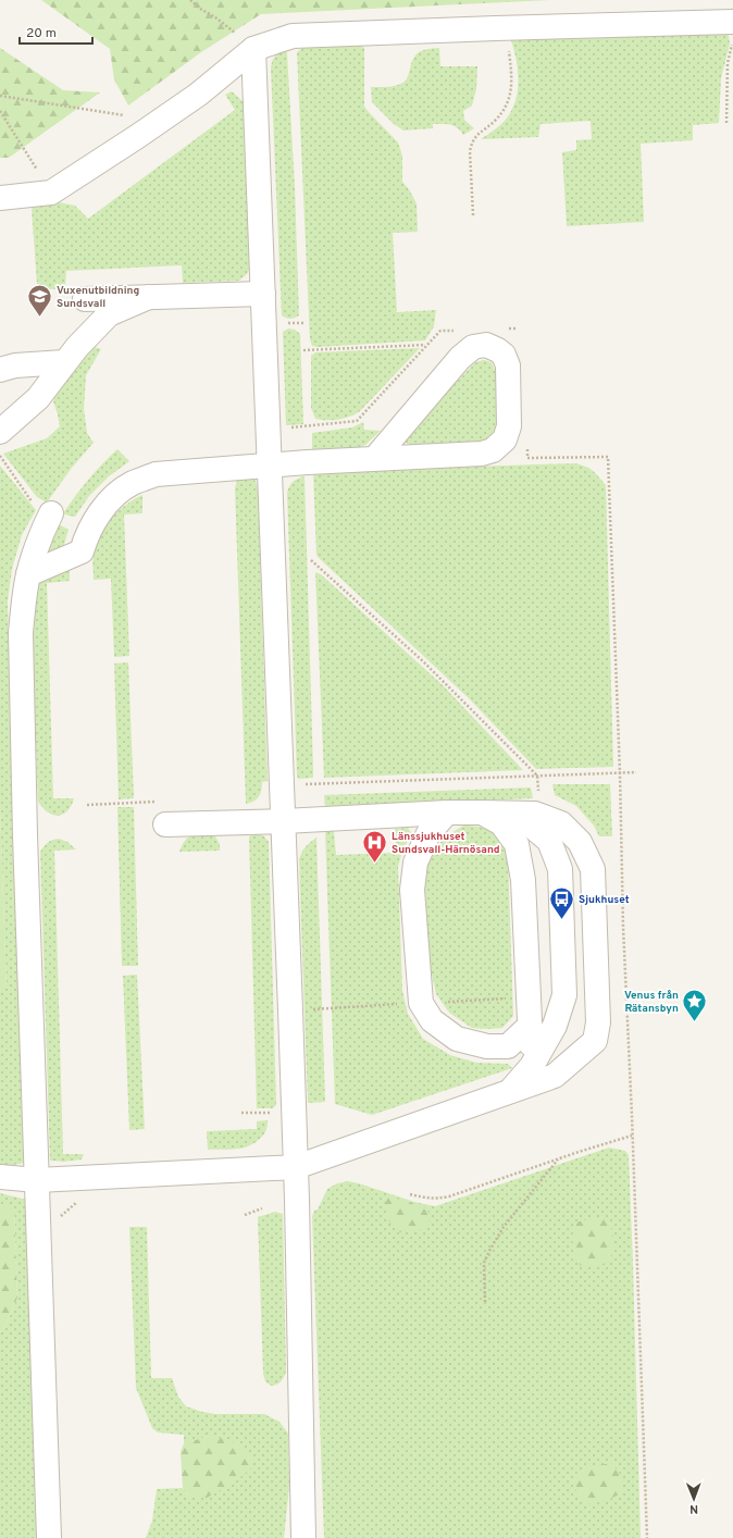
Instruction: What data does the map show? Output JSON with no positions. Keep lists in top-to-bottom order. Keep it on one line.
{"places":{"school or university":["Vuxenutbildning Sundsvall"],"hospital":["Länssjukhuset Sundsvall-Härnösand"],"bus stop":["Sjukhuset"],"place":["Venus från Rätansbyn"]},"scale_bar":"20 m","north":"bottom"}
